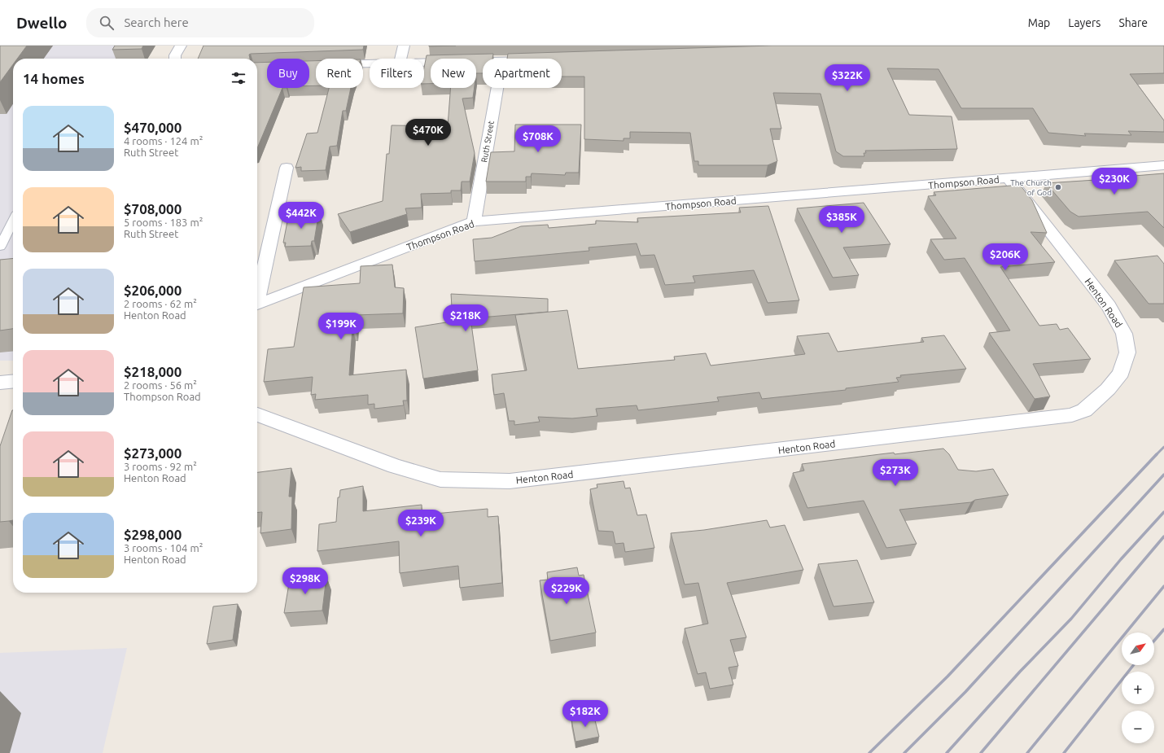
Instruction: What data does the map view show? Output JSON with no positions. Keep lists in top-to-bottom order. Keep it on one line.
{"streets":{"street":["Ruth Street","Thompson Road","Henton Road"]},"crossings":[["Ruth Street","Thompson Road"],["Thompson Road","Henton Road"]],"places":["The Church of God"],"north":"top right","page":{"header":"Dwello","search":"Search here","nav":["Map","Layers","Share"],"chip":["Buy","Rent","Filters","New","Apartment"],"heading":"14 homes","price":["$322K","$470K","$708K","$230K","$442K","$385K","$206K","$218K","$199K","$273K","$239K","$298K","$229K","$182K"],"list":[{"name":"$470,000","note":"4 rooms · 124 m² · Ruth Street"},{"name":"$708,000","note":"5 rooms · 183 m² · Ruth Street"},{"name":"$206,000","note":"2 rooms · 62 m² · Henton Road"},{"name":"$218,000","note":"2 rooms · 56 m² · Thompson Road"},{"name":"$273,000","note":"3 rooms · 92 m² · Henton Road"},{"name":"$298,000","note":"3 rooms · 104 m² · Henton Road"}],"map_buttons":["+","−"]}}
